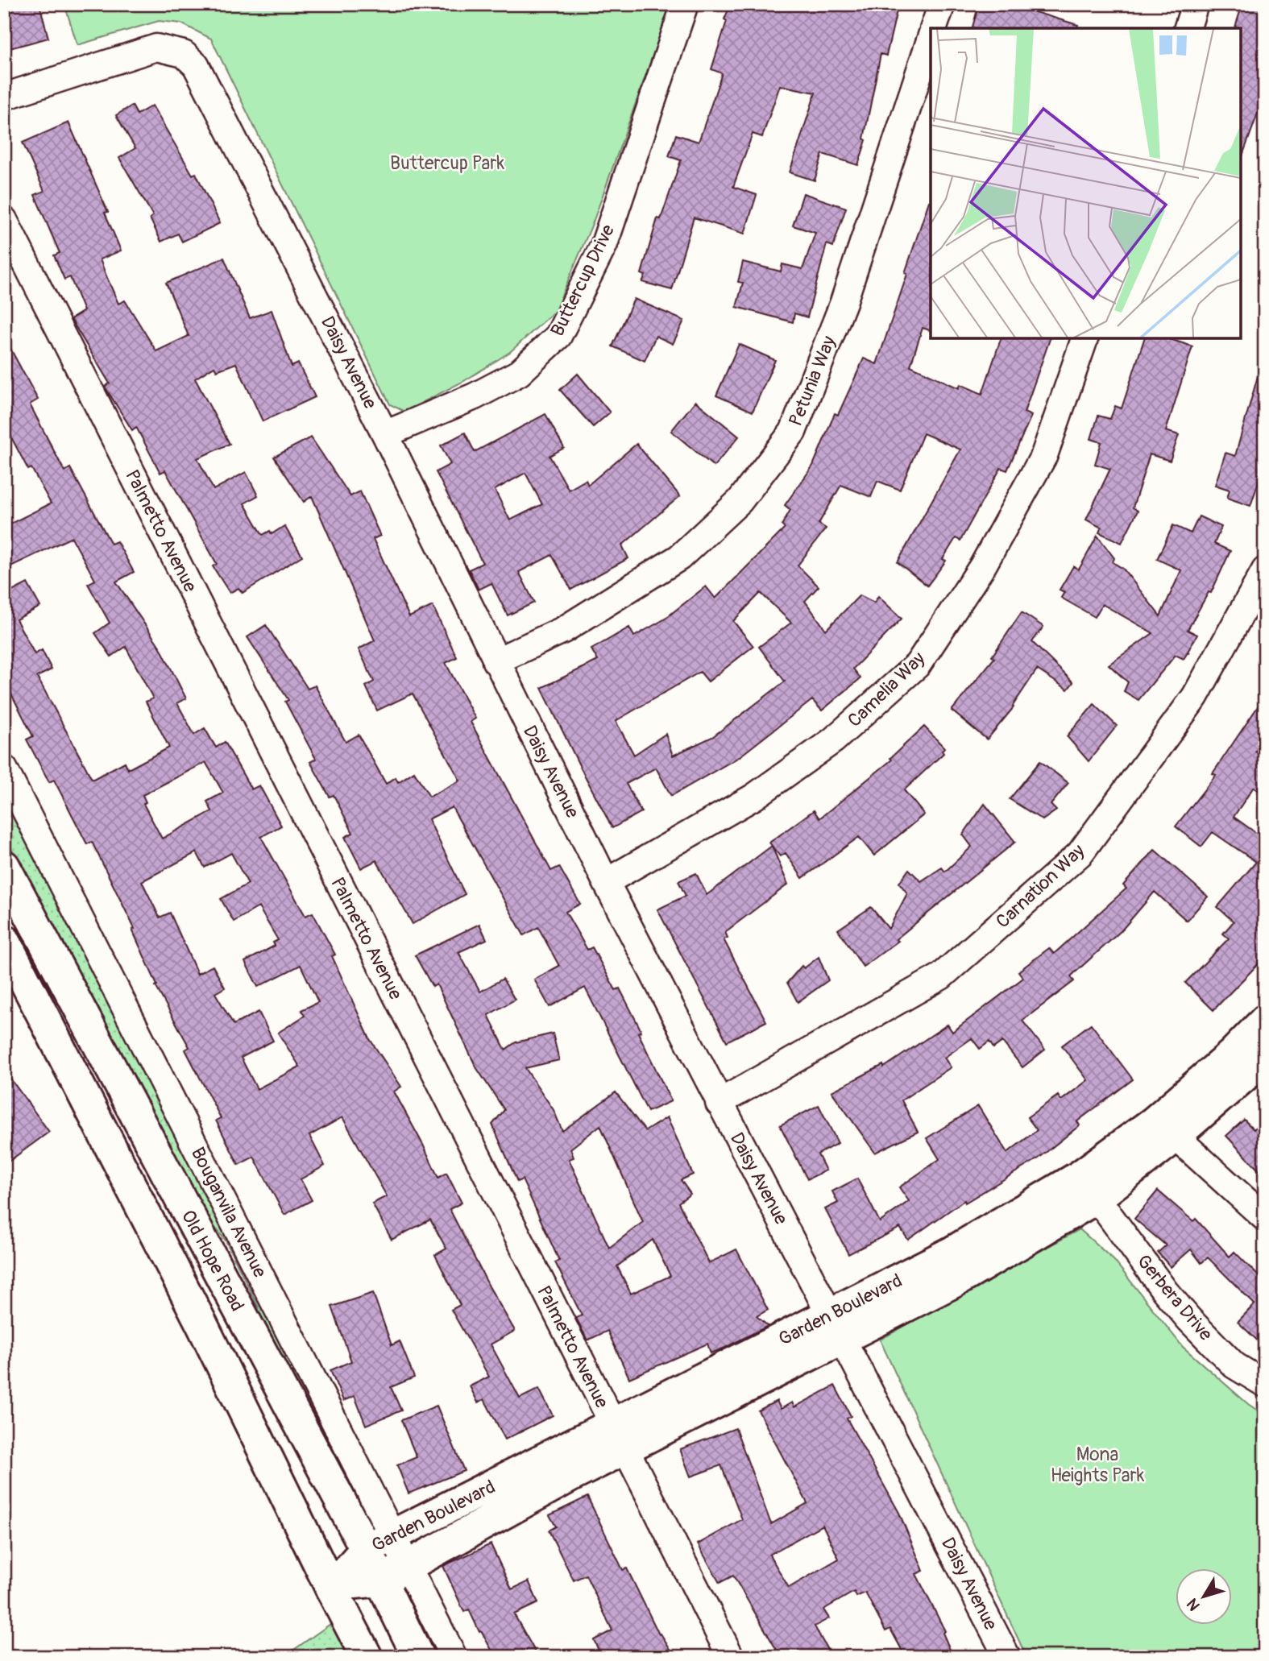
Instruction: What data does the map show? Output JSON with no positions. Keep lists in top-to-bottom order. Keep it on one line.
{"streets":{"street":["Buttercup Drive","Daisy Avenue","Petunia Way","Palmetto Avenue","Camelia Way","Carnation Way","Bouganvila Avenue","Old Hope Road","Gerbera Drive","Garden Boulevard"]},"crossings":[["Buttercup Drive","Daisy Avenue"],["Daisy Avenue","Petunia Way"],["Daisy Avenue","Camelia Way"],["Daisy Avenue","Carnation Way"],["Daisy Avenue","Garden Boulevard"],["Palmetto Avenue","Garden Boulevard"],["Bouganvila Avenue","Garden Boulevard"],["Old Hope Road","Garden Boulevard"],["Gerbera Drive","Garden Boulevard"]],"parks":["Buttercup Park","Mona Heights Park"],"north":"bottom left"}
